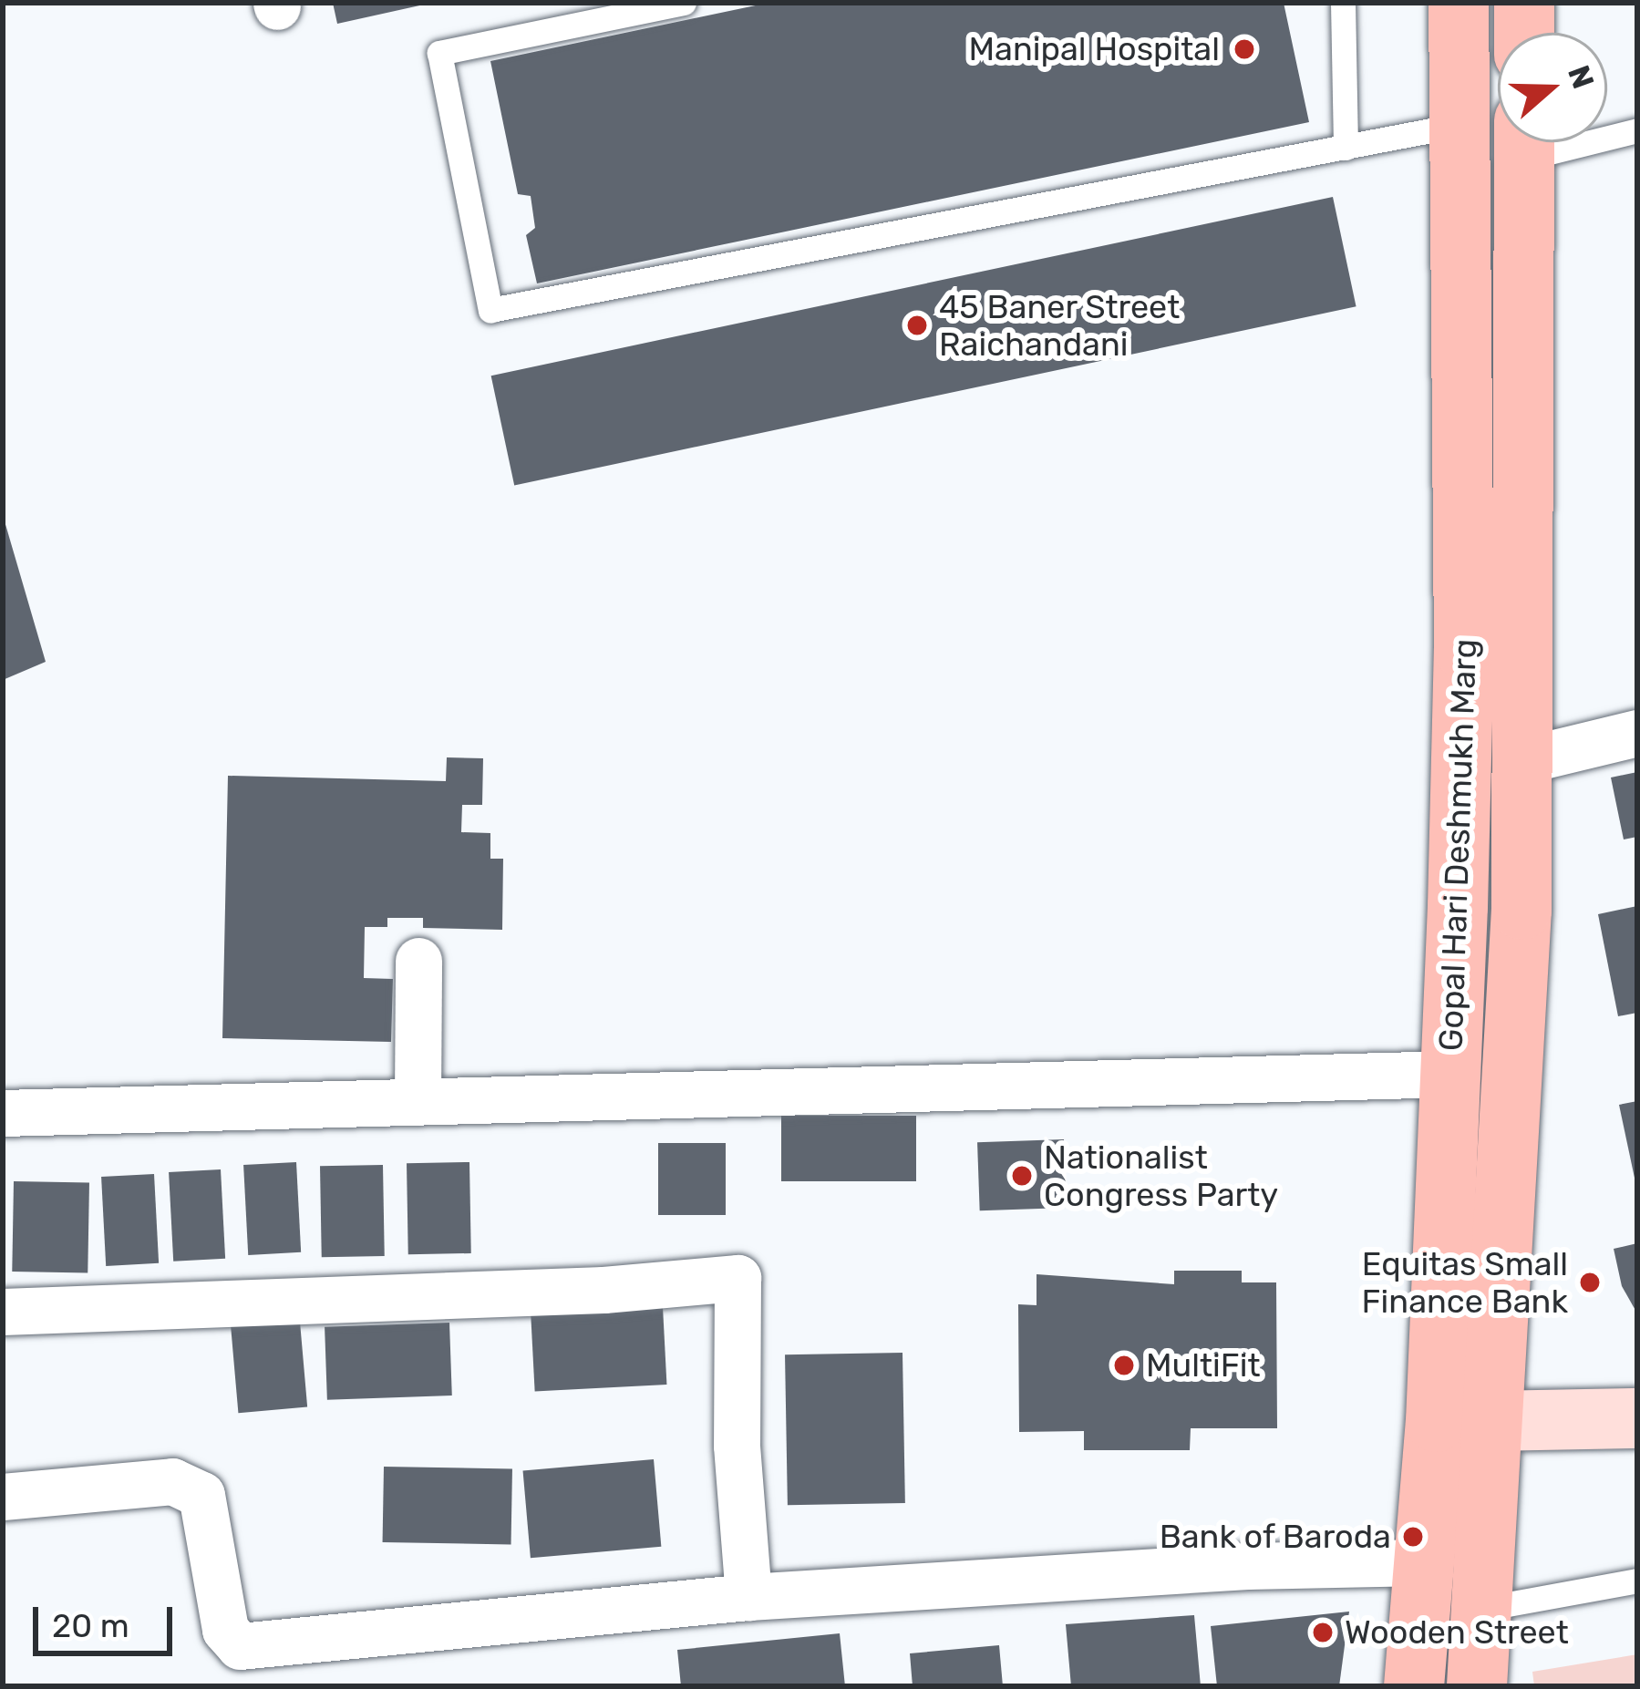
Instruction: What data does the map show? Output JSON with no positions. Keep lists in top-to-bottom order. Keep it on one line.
{"streets":{"main road":["Gopal Hari Deshmukh Marg"]},"places":["Manipal Hospital","45 Baner Street Raichandani","Nationalist Congress Party","Equitas Small Finance Bank","MultiFit","Bank of Baroda","Wooden Street"],"scale_bar":"20 m","north":"right"}
